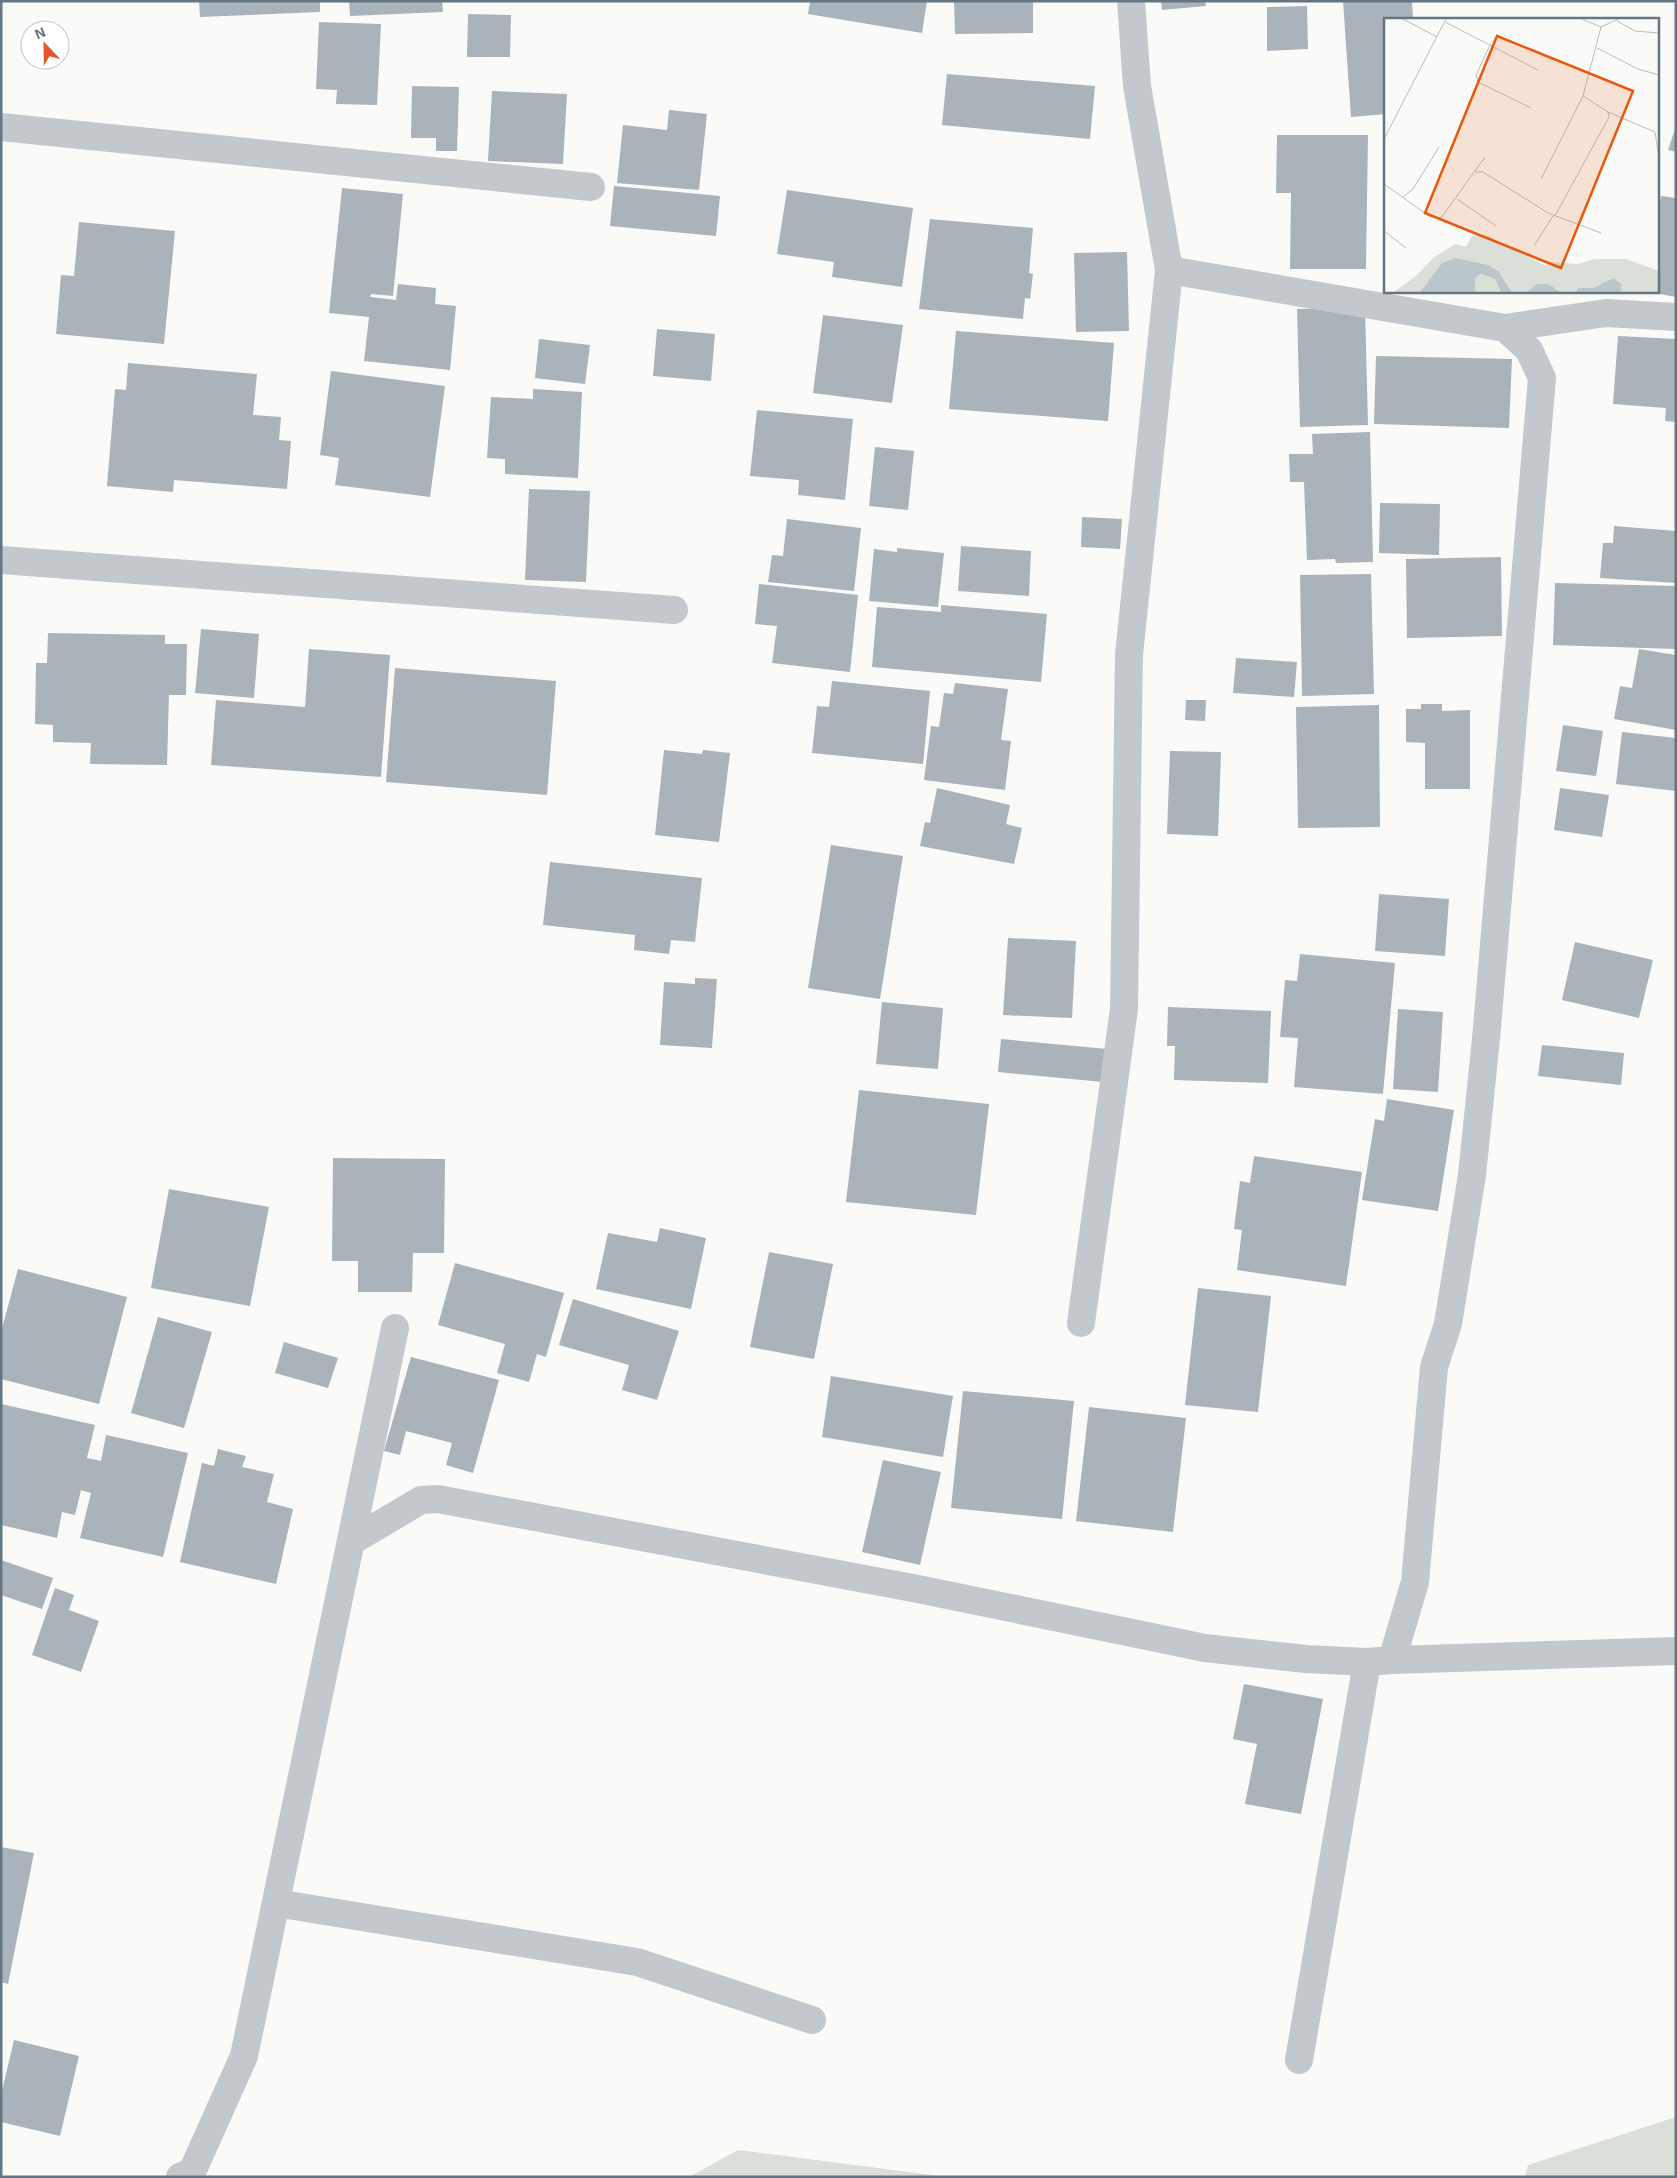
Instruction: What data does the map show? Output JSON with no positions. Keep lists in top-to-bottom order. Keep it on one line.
{"north":"top"}
